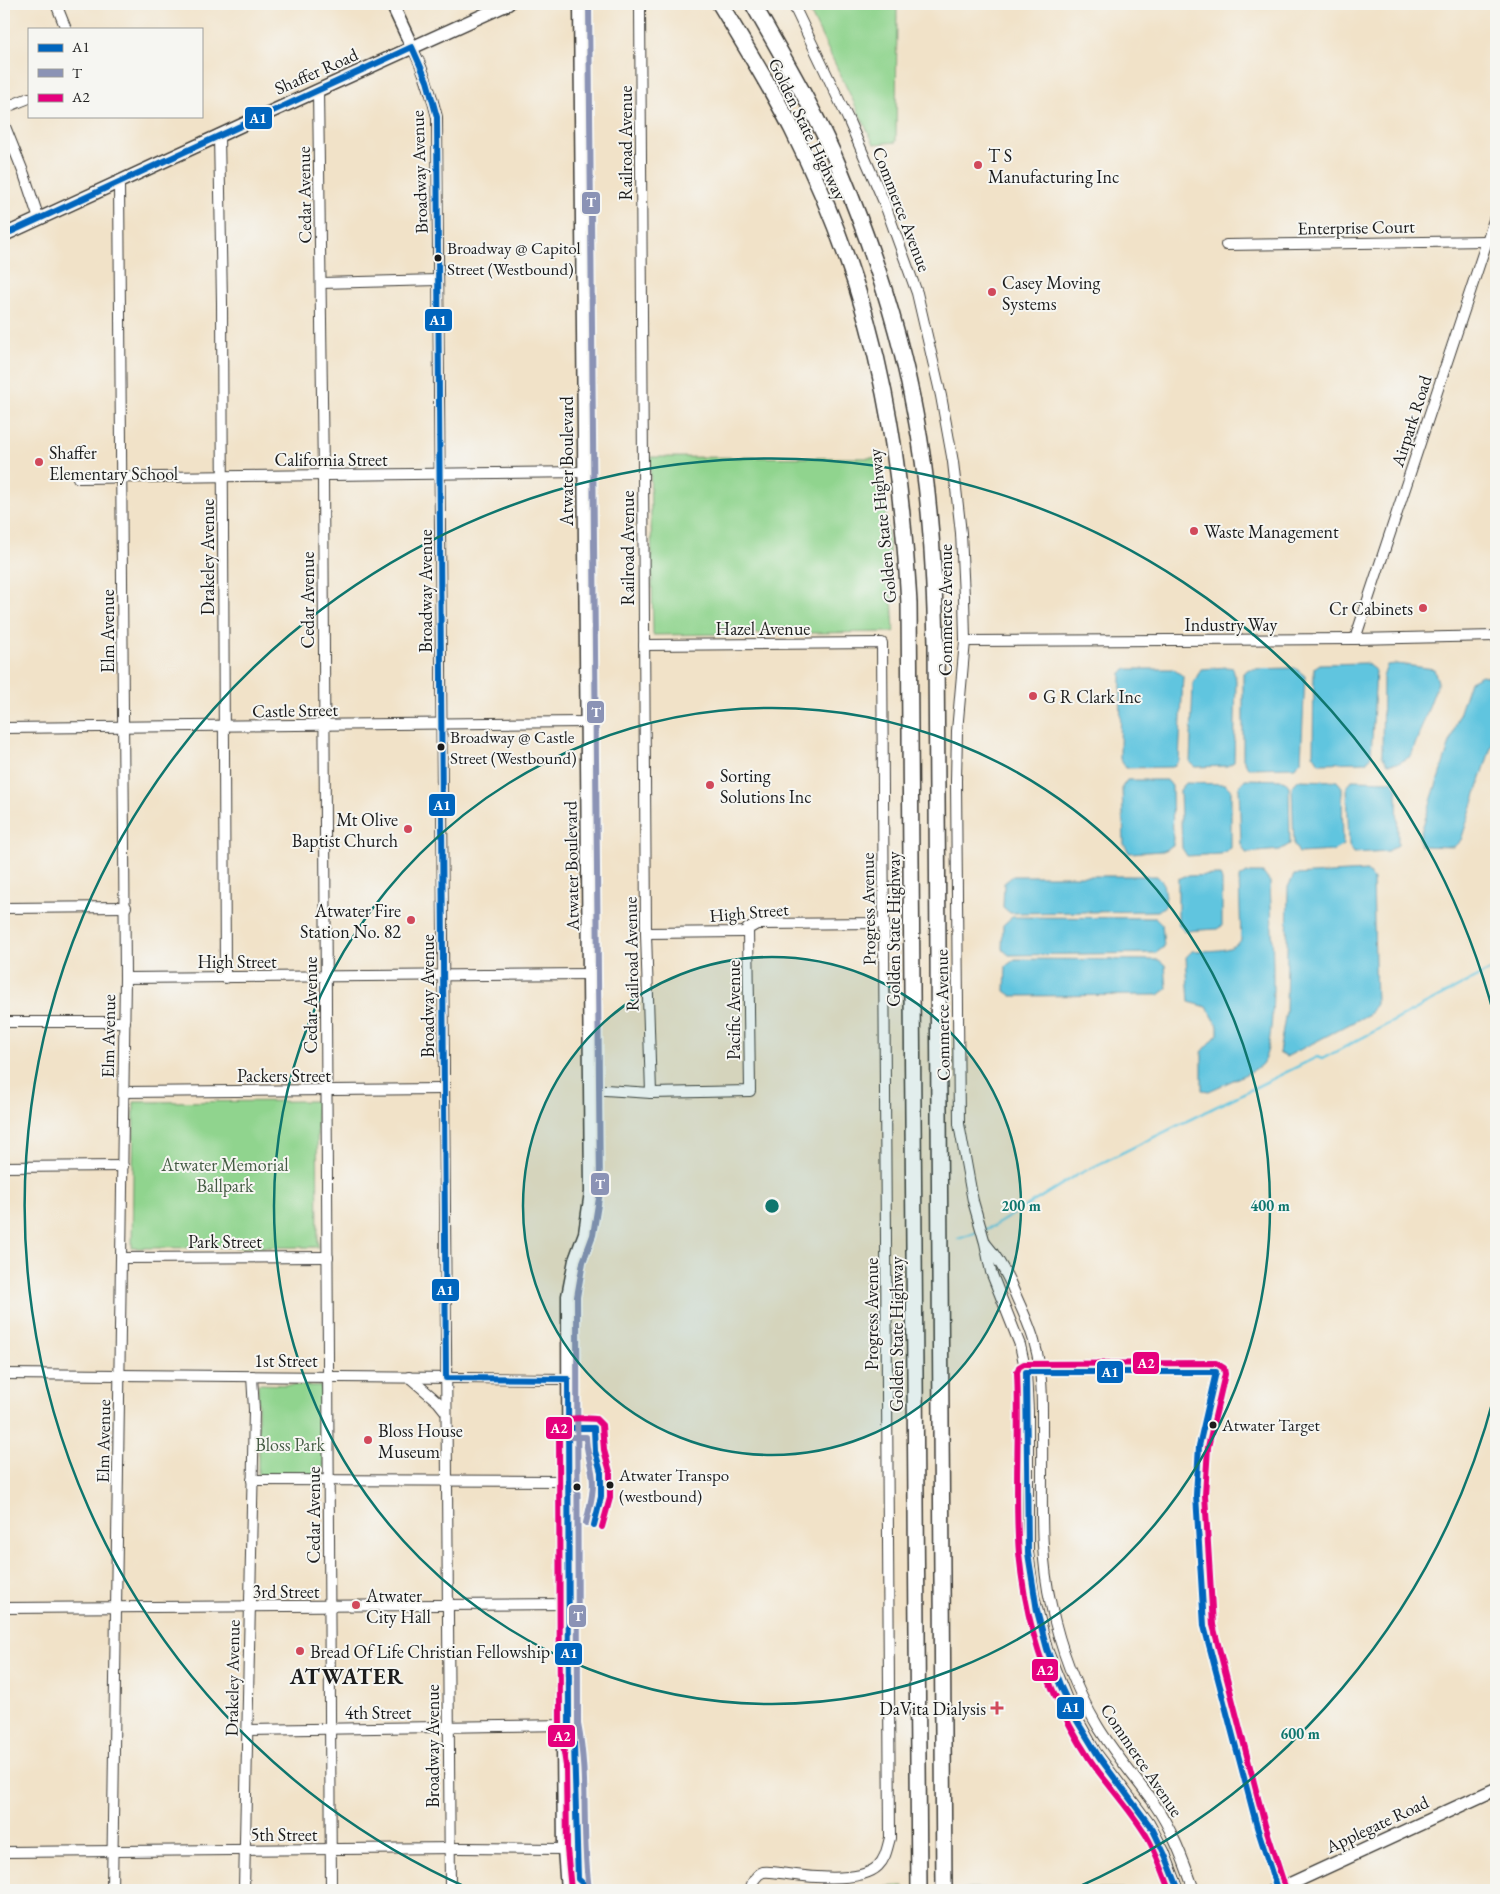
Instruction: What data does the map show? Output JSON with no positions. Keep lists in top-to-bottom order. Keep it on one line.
{"streets":{"highway":["Golden State Highway"],"main road":["Shaffer Road","Atwater Boulevard","Applegate Road"],"street":["Railroad Avenue","Broadway Avenue","Cedar Avenue","Commerce Avenue","Enterprise Court","Airpark Road","California Street","Drakeley Avenue","Industry Way","Hazel Avenue","Elm Avenue","Castle Street","Progress Avenue","High Street","Pacific Avenue","Packers Street","Park Street","1st Street","3rd Street","4th Street","5th Street"]},"crossings":[["Shaffer Road","Broadway Avenue"],["Shaffer Road","Cedar Avenue"],["Shaffer Road","Drakeley Avenue"],["Shaffer Road","Elm Avenue"],["Railroad Avenue","Hazel Avenue"],["Railroad Avenue","High Street"],["Railroad Avenue","Pacific Avenue"],["Broadway Avenue","California Street"],["Broadway Avenue","Castle Street"],["Broadway Avenue","High Street"],["Broadway Avenue","Packers Street"],["Broadway Avenue","1st Street"],["Broadway Avenue","3rd Street"],["Broadway Avenue","4th Street"],["Broadway Avenue","5th Street"],["Cedar Avenue","California Street"],["Cedar Avenue","Castle Street"],["Cedar Avenue","High Street"],["Cedar Avenue","Packers Street"],["Cedar Avenue","Park Street"],["Cedar Avenue","1st Street"],["Cedar Avenue","3rd Street"],["Cedar Avenue","4th Street"],["Cedar Avenue","5th Street"],["Commerce Avenue","Industry Way"],["Enterprise Court","Airpark Road"],["Airpark Road","Industry Way"],["California Street","Atwater Boulevard"],["California Street","Drakeley Avenue"],["California Street","Elm Avenue"],["Atwater Boulevard","Castle Street"],["Atwater Boulevard","High Street"],["Atwater Boulevard","1st Street"],["Atwater Boulevard","3rd Street"],["Atwater Boulevard","4th Street"],["Atwater Boulevard","5th Street"],["Drakeley Avenue","Castle Street"],["Drakeley Avenue","High Street"],["Drakeley Avenue","1st Street"],["Drakeley Avenue","3rd Street"],["Drakeley Avenue","4th Street"],["Drakeley Avenue","5th Street"],["Hazel Avenue","Progress Avenue"],["Elm Avenue","Castle Street"],["Elm Avenue","High Street"],["Elm Avenue","Packers Street"],["Elm Avenue","Park Street"],["Elm Avenue","1st Street"],["Elm Avenue","3rd Street"],["Elm Avenue","5th Street"],["Progress Avenue","High Street"],["High Street","Pacific Avenue"]],"districts":["ATWATER"],"parks":["Atwater Memorial Ballpark","Bloss Park"],"places":{"other":["T S Manufacturing Inc","Broadway @ Capitol Street (Westbound)","Casey Moving Systems","Shaffer Elementary School","Waste Management","Cr Cabinets","G R Clark Inc","Broadway @ Castle Street (Westbound)","Sorting Solutions Inc","Mt Olive Baptist Church","Atwater Fire Station No. 82","Atwater Target","Bloss House Museum","Atwater Transpo (westbound)","Atwater City Hall","Bread Of Life Christian Fellowship"],"health":["DaVita Dialysis"]},"lines":["transit line T","transit line A1","transit line A2"],"legend":["A1","T","A2"],"rings":["200 m","400 m","600 m"]}
